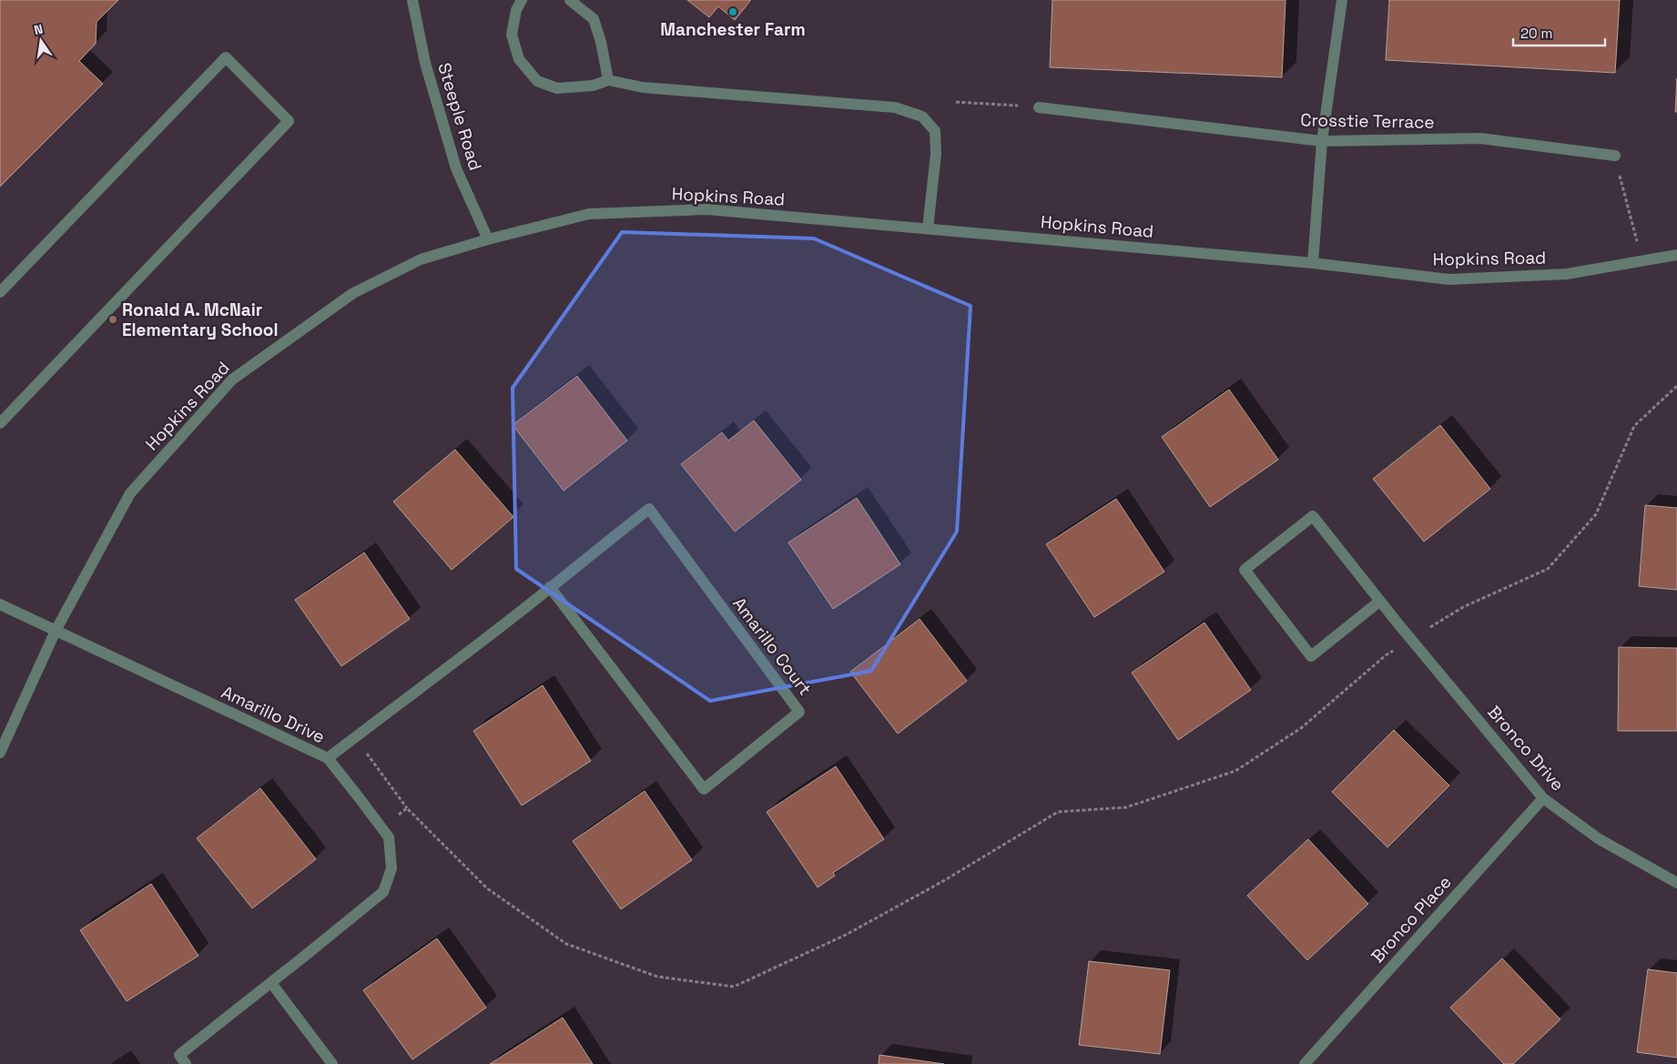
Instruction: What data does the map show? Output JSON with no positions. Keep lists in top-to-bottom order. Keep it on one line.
{"streets":{"street":["Steeple Road","Crosstie Terrace","Hopkins Road","Amarillo Court","Amarillo Drive","Bronco Drive","Bronco Place"]},"crossings":[["Steeple Road","Hopkins Road"],["Hopkins Road","Amarillo Drive"],["Amarillo Court","Amarillo Drive"],["Bronco Drive","Bronco Place"]],"places":["Manchester Farm","Ronald A. McNair Elementary School"],"scale_bar":"20 m","north":"top"}
